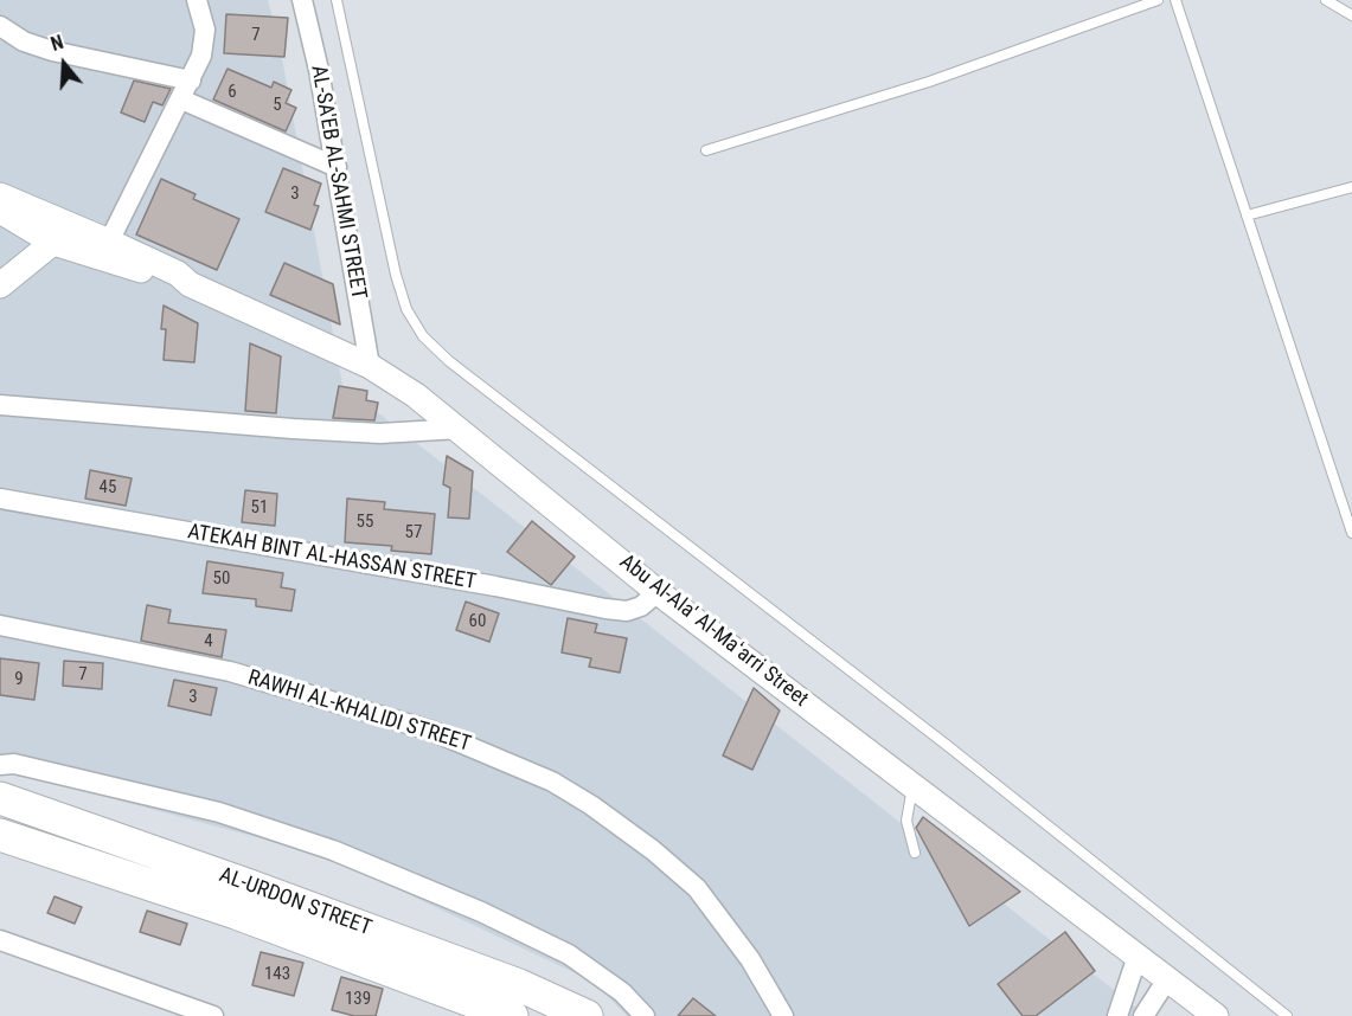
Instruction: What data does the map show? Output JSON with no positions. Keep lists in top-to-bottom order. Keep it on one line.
{"streets":{"highway":["AL-URDON STREET"],"street":["AL-SA'EB AL-SAHMI STREET","ATEKAH BINT AL-HASSAN STREET","Abu Al-Ala' Al-Maʻarri Street","RAWHI AL-KHALIDI STREET"]},"crossings":[["AL-SA'EB AL-SAHMI STREET","Abu Al-Ala' Al-Maʻarri Street"],["ATEKAH BINT AL-HASSAN STREET","Abu Al-Ala' Al-Maʻarri Street"]],"house_numbers":["7","6","5","3","45","51","55","57","50","60","4","7","9","3","143","139"],"north":"top"}
